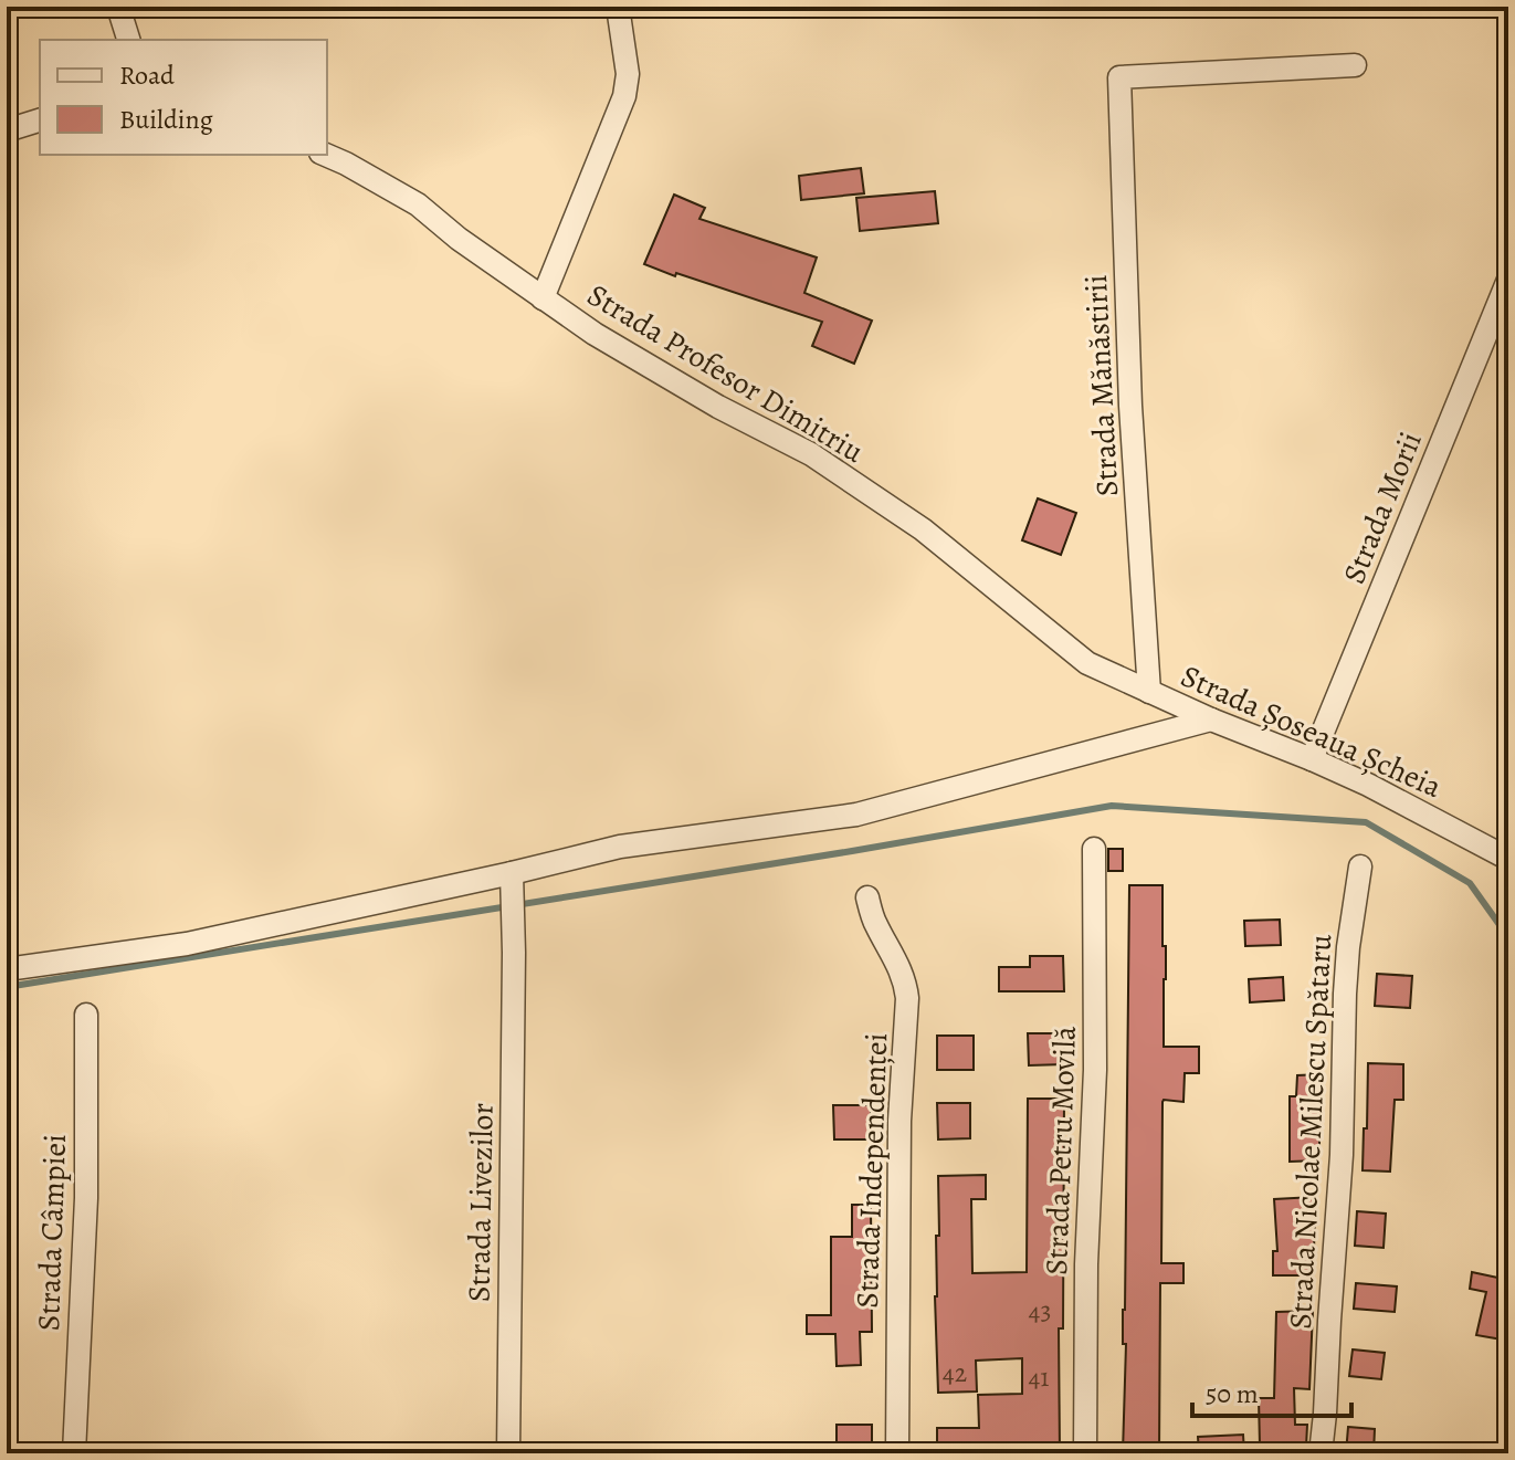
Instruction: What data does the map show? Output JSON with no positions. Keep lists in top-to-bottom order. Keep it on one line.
{"streets":{"street":["Strada Profesor Dimitriu","Strada Mănăstirii","Strada Morii","Strada Șoseaua Șcheia","Strada Nicolae Milescu Spătaru","Strada Petru Movilă","Strada Independenței","Strada Livezilor","Strada Câmpiei"]},"crossings":[["Strada Profesor Dimitriu","Strada Șoseaua Șcheia"],["Strada Mănăstirii","Strada Șoseaua Șcheia"],["Strada Morii","Strada Șoseaua Șcheia"]],"house_numbers":["43","42","41"],"legend":["Road","Building"],"scale_bar":"50 m"}
